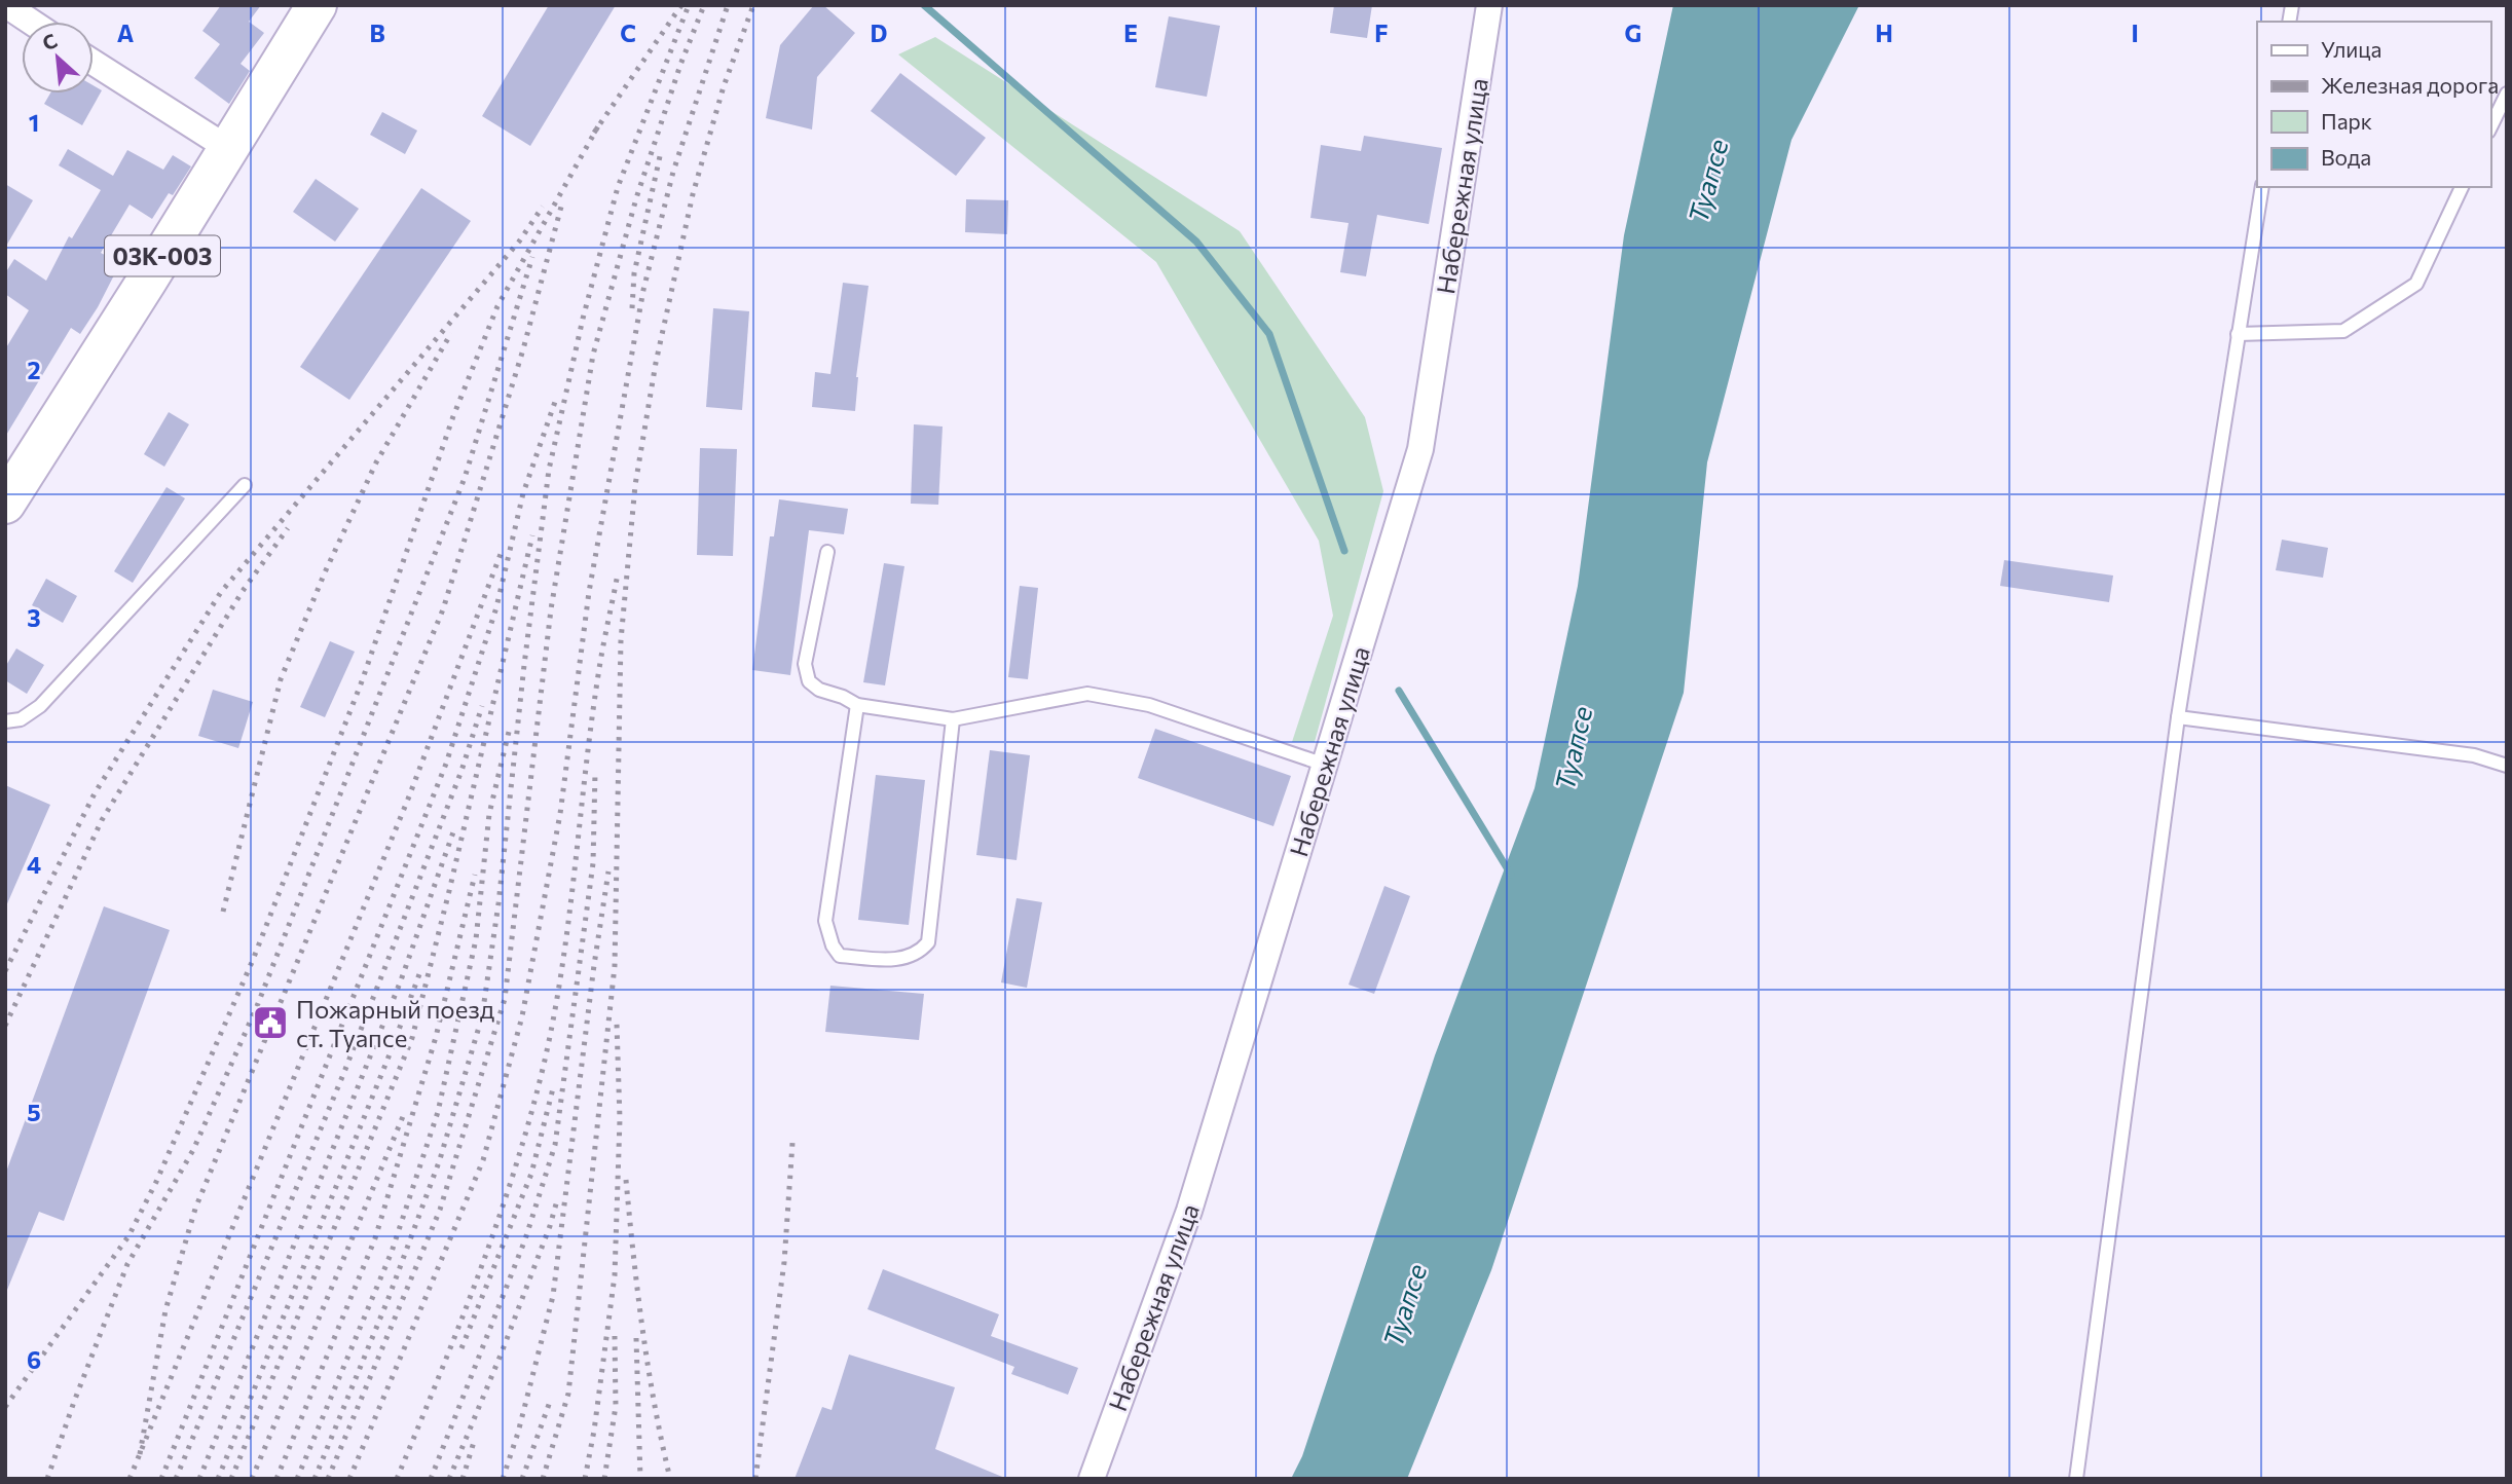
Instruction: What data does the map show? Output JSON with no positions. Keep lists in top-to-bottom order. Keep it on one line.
{"streets":{"main road":["03К-003"],"street":["Набережная улица"]},"water":["Туапсе"],"places":{"public building":["Пожарный поезд ст. Туапсе"]},"legend":["Улица","Железная дорога","Парк","Вода"],"north":"top left","grid":{"columns":["A","B","C","D","E","F","G","H","I"],"rows":["1","2","3","4","5","6"]}}
